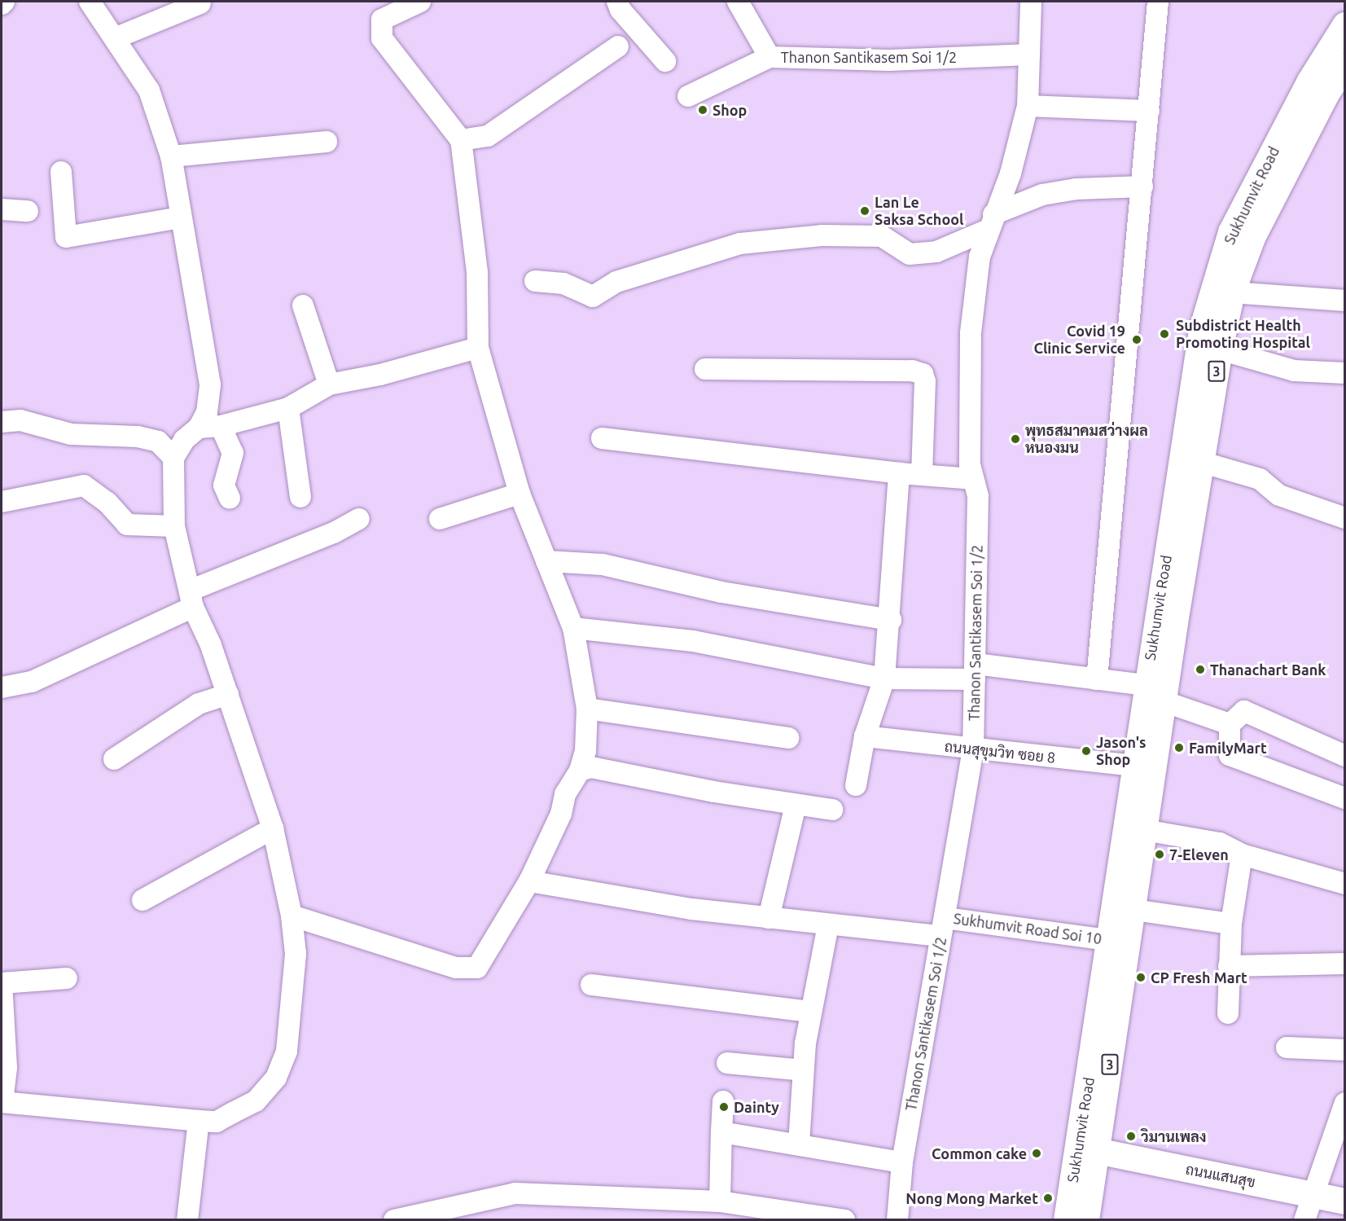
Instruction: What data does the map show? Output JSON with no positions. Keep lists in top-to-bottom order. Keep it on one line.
{"streets":{"main road":["Sukhumvit Road","3","ถนนแสนสุข"],"street":["Thanon Santikasem Soi 1/2","ถนนสุขุมวิท ซอย 8","Sukhumvit Road Soi 10"]},"crossings":[["Thanon Santikasem Soi 1/2","ถนนสุขุมวิท ซอย 8"],["Thanon Santikasem Soi 1/2","Sukhumvit Road Soi 10"],["Sukhumvit Road","ถนนสุขุมวิท ซอย 8"],["Sukhumvit Road","Sukhumvit Road Soi 10"],["Sukhumvit Road","ถนนแสนสุข"]],"places":["Shop","Lan Le Saksa School","Subdistrict Health Promoting Hospital","Covid 19 Clinic Service","พุทธสมาคมสว่างผล หนองมน","Thanachart Bank","FamilyMart","Jason's Shop","7-Eleven","CP Fresh Mart","Dainty","วิมานเพลง","Common cake","Nong Mong Market"]}
